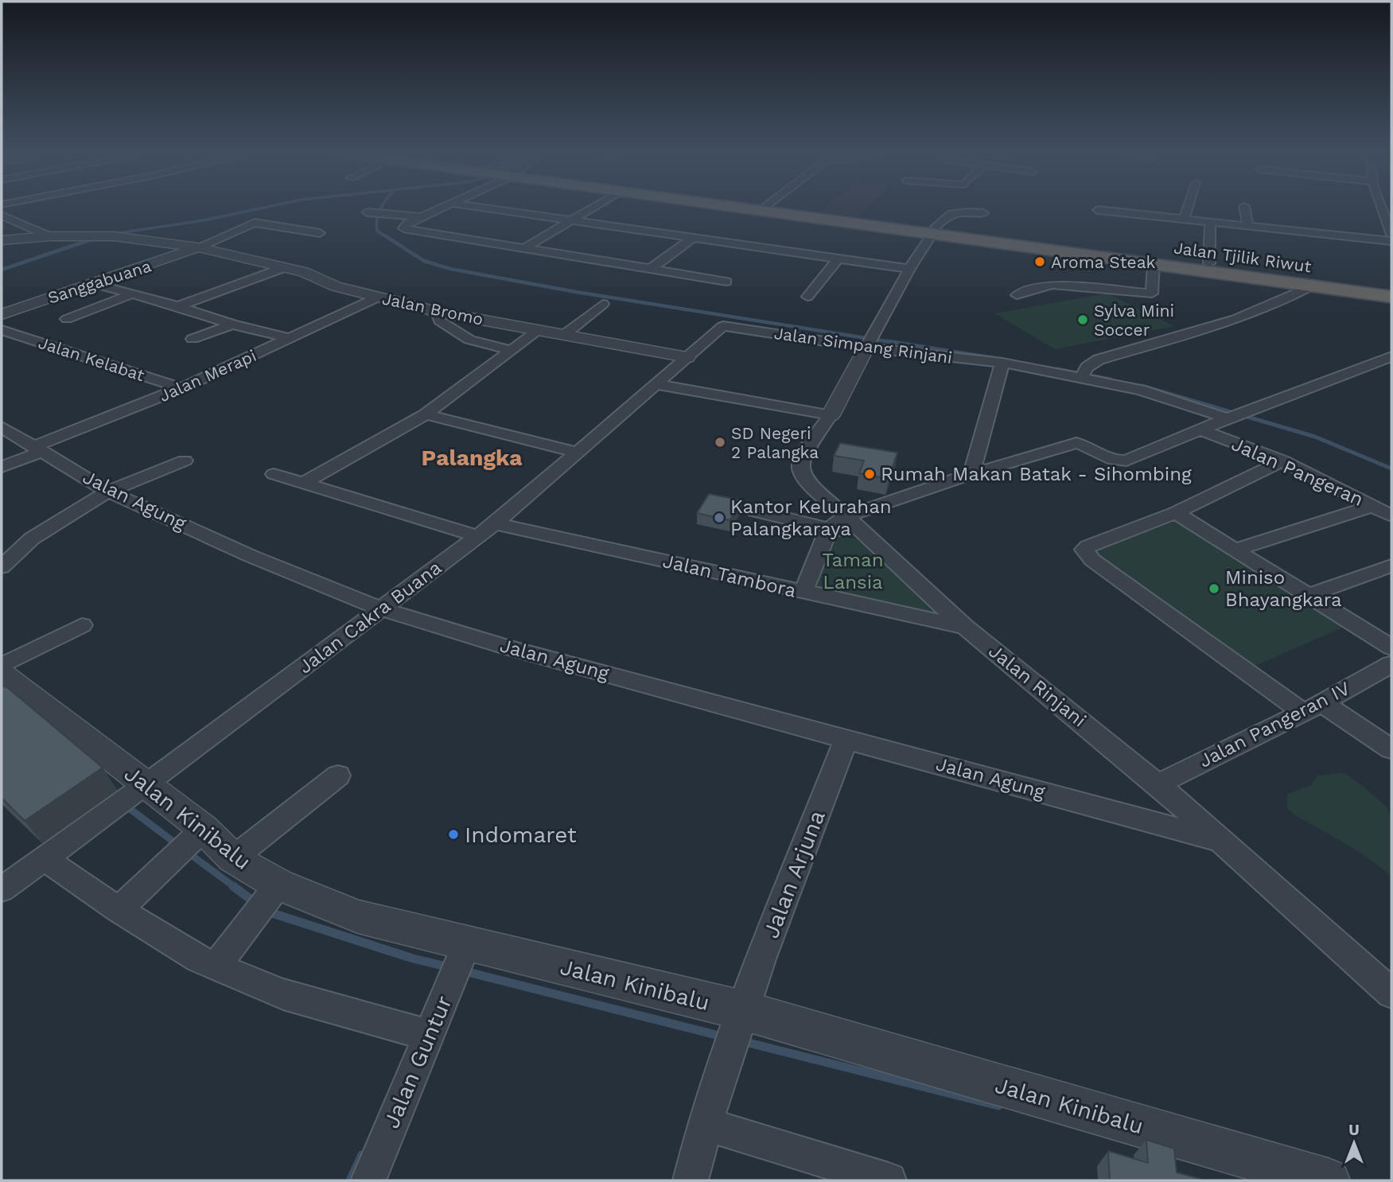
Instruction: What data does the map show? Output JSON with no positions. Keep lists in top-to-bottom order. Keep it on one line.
{"streets":{"highway":["Jalan Tjilik Riwut"],"street":["Sanggabuana","Jalan Bromo","Jalan Simpang Rinjani","Jalan Kelabat","Jalan Merapi","Jalan Pangeran","Jalan Agung","Jalan Tambora","Jalan Cakra Buana","Jalan Rinjani","Jalan Pangeran IV","Jalan Kinibalu","Jalan Arjuna","Jalan Guntur"]},"crossings":[["Jalan Tjilik Riwut","Jalan Rinjani"],["Sanggabuana","Jalan Bromo"],["Jalan Bromo","Jalan Merapi"],["Jalan Bromo","Jalan Cakra Buana"],["Jalan Simpang Rinjani","Jalan Cakra Buana"],["Jalan Simpang Rinjani","Jalan Rinjani"],["Jalan Kelabat","Jalan Merapi"],["Jalan Merapi","Jalan Agung"],["Jalan Agung","Jalan Cakra Buana"],["Jalan Agung","Jalan Rinjani"],["Jalan Agung","Jalan Arjuna"],["Jalan Tambora","Jalan Cakra Buana"],["Jalan Tambora","Jalan Rinjani"],["Jalan Cakra Buana","Jalan Kinibalu"],["Jalan Rinjani","Jalan Pangeran IV"],["Jalan Kinibalu","Jalan Arjuna"],["Jalan Kinibalu","Jalan Guntur"]],"districts":["Palangka"],"parks":["Taman Lansia"],"places":["Aroma Steak","Sylva Mini Soccer","SD Negeri 2 Palangka","Rumah Makan Batak - Sihombing","Kantor Kelurahan Palangkaraya","Miniso Bhayangkara","Indomaret"],"north":"top"}
